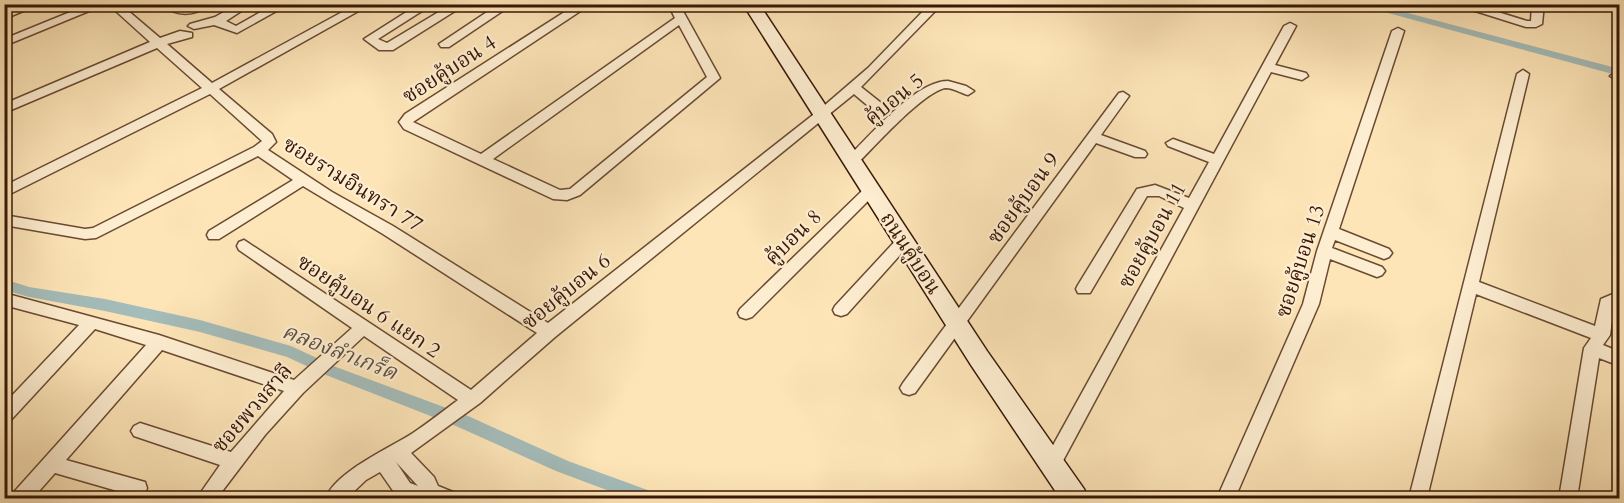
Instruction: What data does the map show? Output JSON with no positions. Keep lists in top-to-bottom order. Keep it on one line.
{"streets":{"main road":["ถนนคู้บอน"],"street":["ซอยคู้บอน 4","คู้บอน 5","ซอยรามอินทรา 77","ซอยคู้บอน 9","ซอยคู้บอน 11","คู้บอน 8","ซอยคู้บอน 13","ซอยคู้บอน 6","ซอยคู้บอน 6 แยก 2","ซอยพวงสาลี"]},"crossings":[["คู้บอน 5","ถนนคู้บอน"],["ซอยรามอินทรา 77","ซอยคู้บอน 6"],["ซอยคู้บอน 9","ถนนคู้บอน"],["ซอยคู้บอน 11","ถนนคู้บอน"],["คู้บอน 8","ถนนคู้บอน"],["ถนนคู้บอน","ซอยคู้บอน 6"],["ซอยคู้บอน 6","ซอยคู้บอน 6 แยก 2"],["ซอยคู้บอน 6 แยก 2","ซอยพวงสาลี"]],"water":["คลองลำเกร็ด"]}
